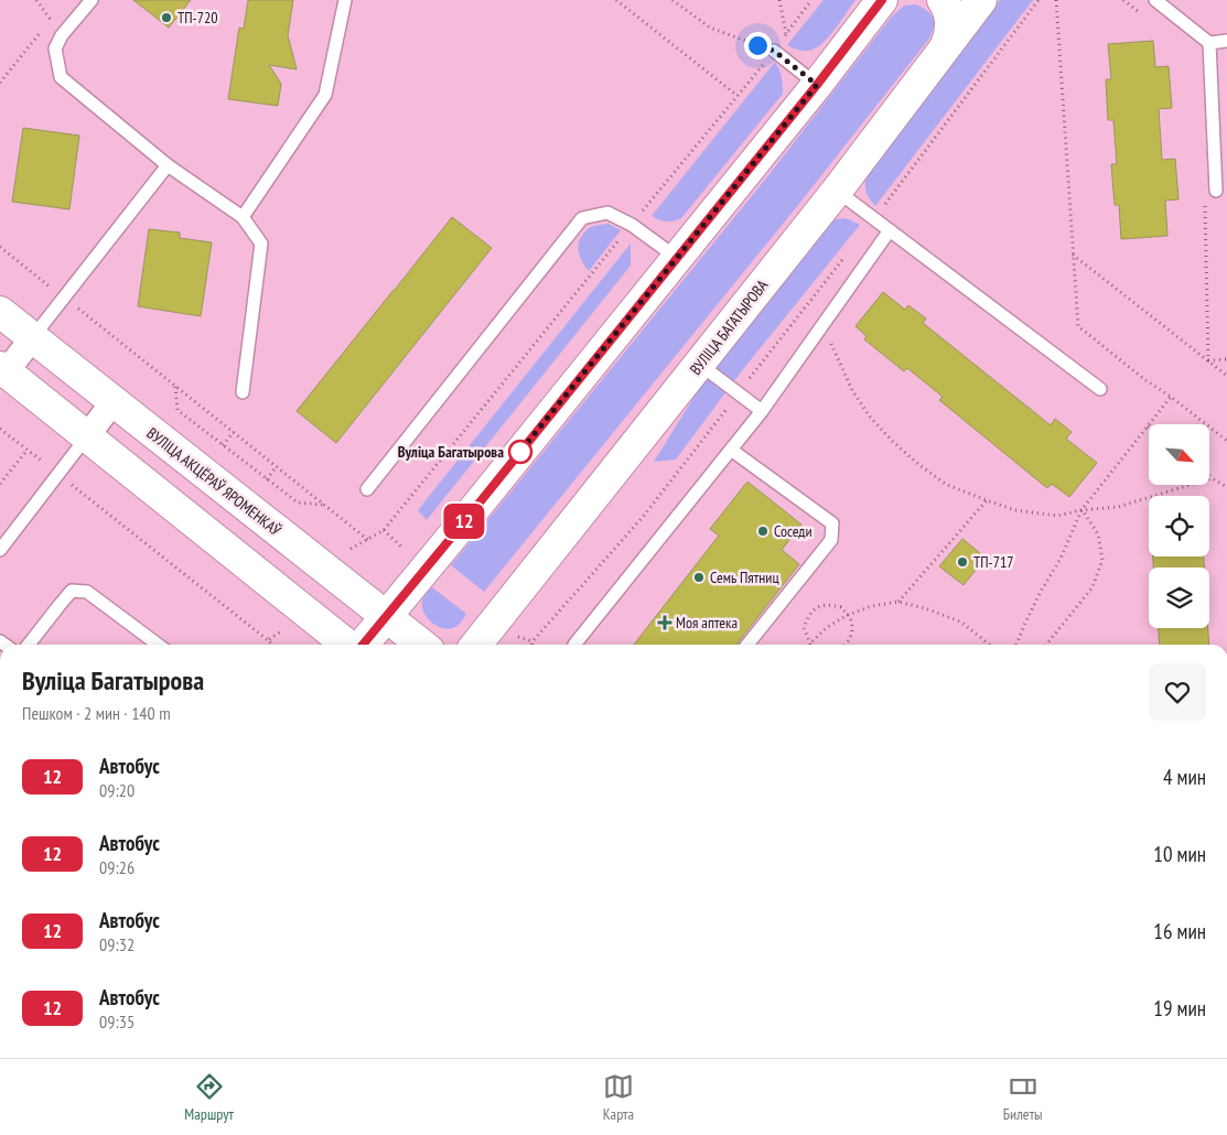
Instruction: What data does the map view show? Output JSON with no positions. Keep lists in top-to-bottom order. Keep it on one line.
{"streets":{"street":["ВУЛІЦА БАГАТЫРОВА","ВУЛІЦА АКЦЁРАЎ ЯРОМЕНКАЎ"]},"places":{"other":["ТП-720","Вуліца Багатырова","Соседи","ТП-717","Семь Пятниц"],"health":["Моя аптека"]},"lines":["bus line 12"],"north":"bottom right","page":{"on_map":"12","heading":["Вуліца Багатырова","Пешком · 2 мин · 140 m"],"list":[{"mark":"12","name":"Автобус","note":"09:20","value":"4 мин"},{"mark":"12","name":"Автобус","note":"09:26","value":"10 мин"},{"mark":"12","name":"Автобус","note":"09:32","value":"16 мин"},{"mark":"12","name":"Автобус","note":"09:35","value":"19 мин"}],"tabs":["Маршрут","Карта","Билеты"]}}
